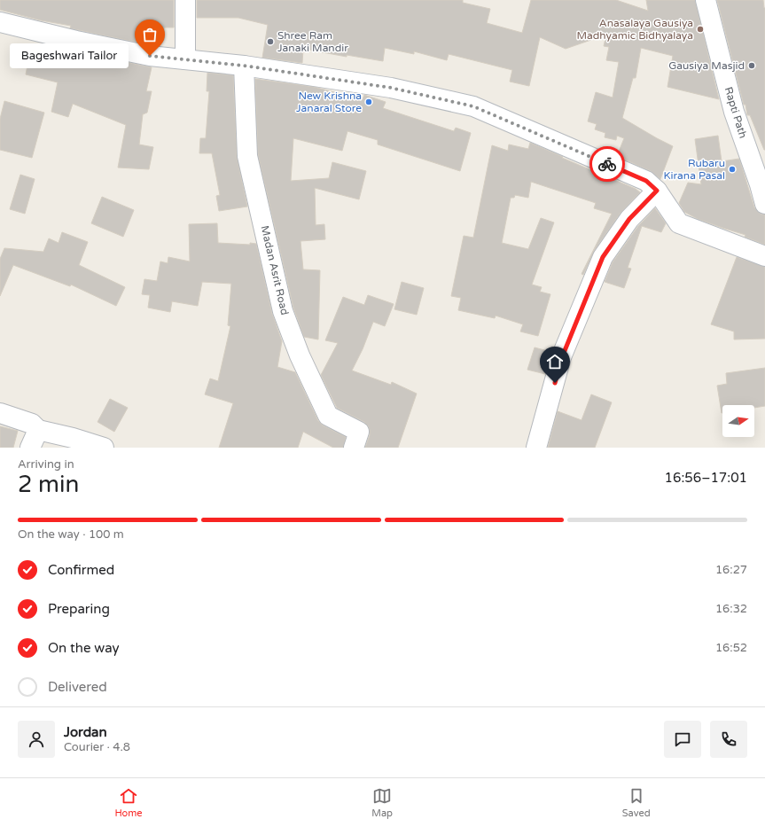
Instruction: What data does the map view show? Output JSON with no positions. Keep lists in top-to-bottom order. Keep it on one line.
{"streets":{"street":["Rapti Path","Madan Asrit Road"]},"places":["Anasalaya Gausiya Madhyamic Bidhyalaya","Shree Ram Janaki Mandir","Bageshwari Tailor","Gausiya Masjid","New Krishna Janaral Store","Rubaru Kirana Pasal"],"north":"right","page":{"bubble":"Bageshwari Tailor","heading":["2 min","Arriving in","16:56–17:01"],"panel":["Jordan","Courier · 4.8"],"bar":"On the way · 100 m","list":[["Confirmed","16:27"],["Preparing","16:32"],["On the way","16:52"],"Delivered"],"tabs":["Home","Map","Saved"]}}
